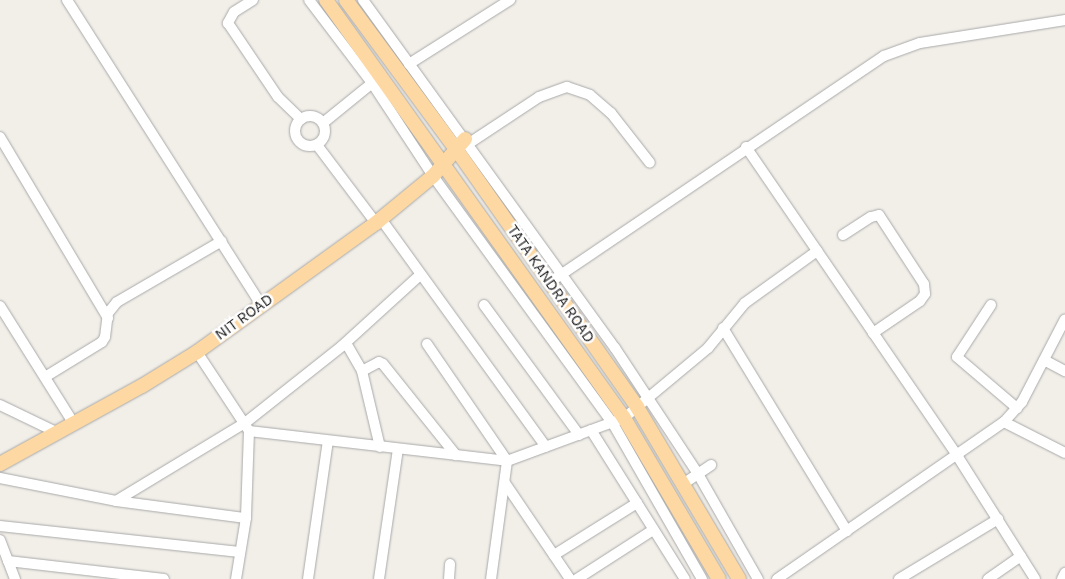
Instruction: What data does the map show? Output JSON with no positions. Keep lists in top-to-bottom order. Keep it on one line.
{"streets":{"main road":["TATA KANDRA ROAD","NIT ROAD"]},"crossings":[["TATA KANDRA ROAD","NIT ROAD"]]}
